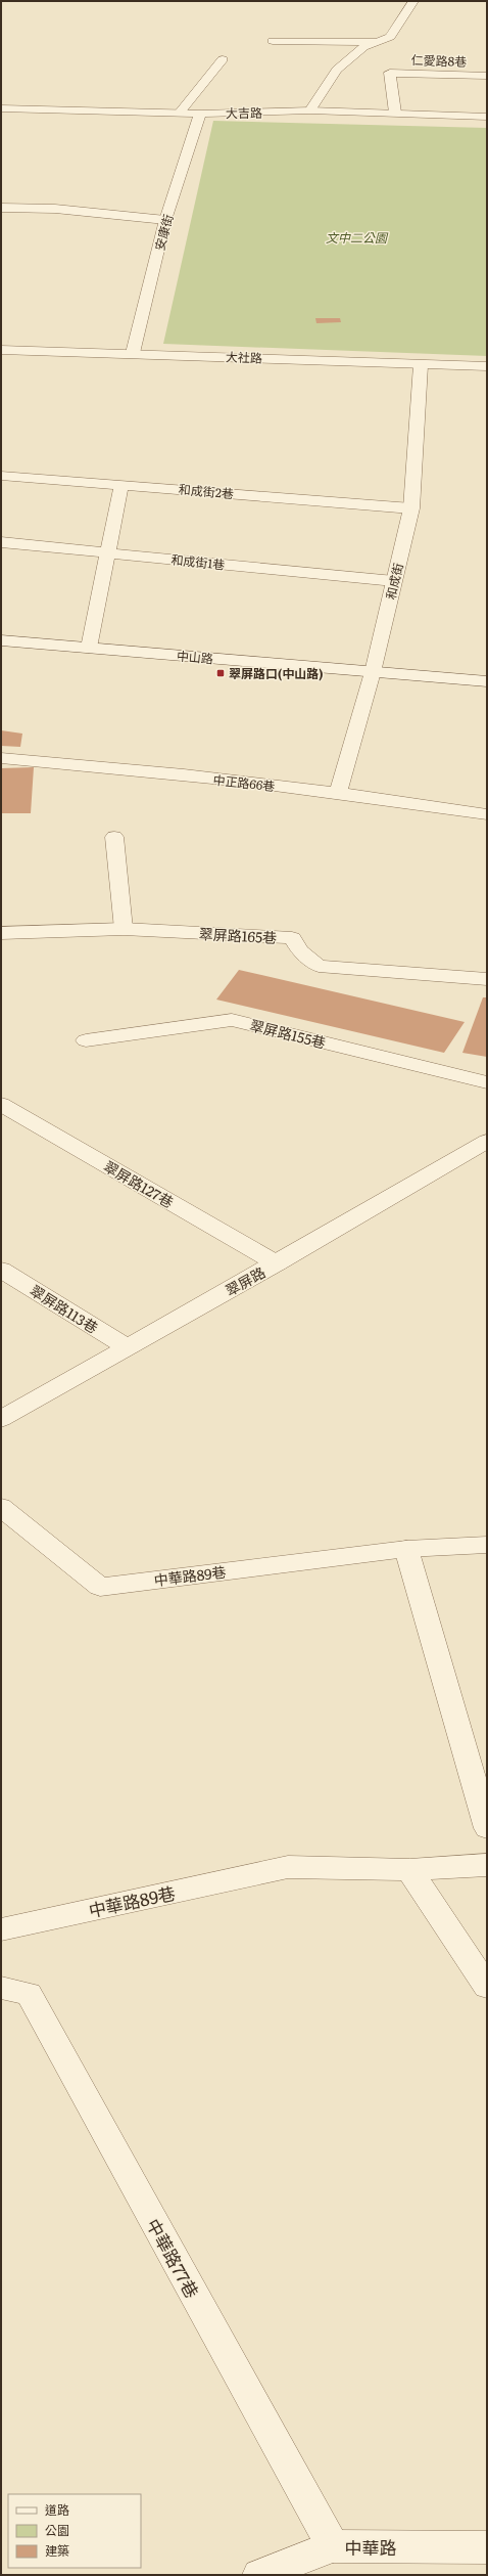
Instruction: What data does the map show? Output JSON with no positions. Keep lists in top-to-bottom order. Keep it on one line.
{"streets":{"street":["仁愛路8巷","大吉路","安康街","大社路","和成街2巷","和成街1巷","和成街","中山路","中正路66巷","翠屏路165巷","翠屏路155巷","翠屏路127巷","翠屏路","翠屏路113巷","中華路89巷","中華路77巷","中華路"]},"crossings":[["仁愛路8巷","大吉路"],["大吉路","安康街"],["安康街","大社路"],["大社路","和成街"],["和成街2巷","和成街"],["和成街1巷","和成街"],["和成街","中山路"],["和成街","中正路66巷"],["翠屏路127巷","翠屏路"],["翠屏路","翠屏路113巷"],["中華路77巷","中華路"]],"parks":["文中二公園"],"places":{"transit":["翠屏路口(中山路)"]},"legend":["道路","公園","建築"]}
